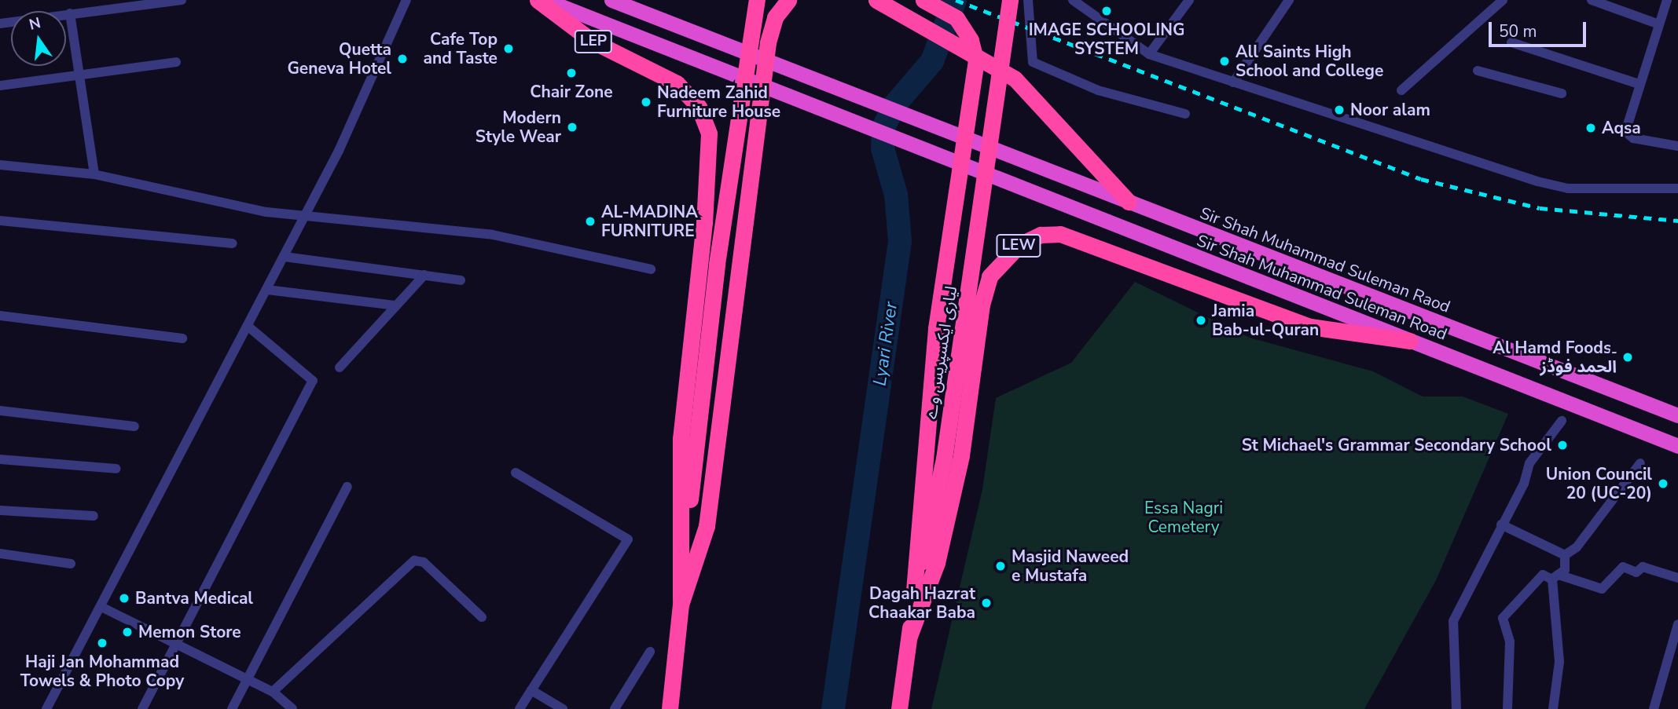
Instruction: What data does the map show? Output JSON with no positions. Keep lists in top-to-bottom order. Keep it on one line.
{"streets":{"highway":["LEP","LEW","Sir Shah Muhammad Suleman Raod","Sir Shah Muhammad Suleman Road","لیاری ایکسپریس وے"]},"crossings":[["LEW","Sir Shah Muhammad Suleman Road"],["LEW","لیاری ایکسپریس وے"]],"water":["Lyari River"],"parks":["Essa Nagri Cemetery"],"places":["IMAGE SCHOOLING SYSTEM","Cafe Top and Taste","Quetta Geneva Hotel","All Saints High School and College","Chair Zone","Nadeem Zahid Furniture House","Noor alam","Modern Style Wear","Aqsa","AL-MADINA FURNITURE","Jamia Bab-ul-Quran","Al Hamd Foods۔ الحمد فوڈز","St Michael's Grammar Secondary School","Union Council 20 (UC-20)","Masjid Naweed e Mustafa","Bantva Medical","Dagah Hazrat Chaakar Baba","Memon Store","Haji Jan Mohammad Towels & Photo Copy"],"scale_bar":"50 m","north":"top"}
